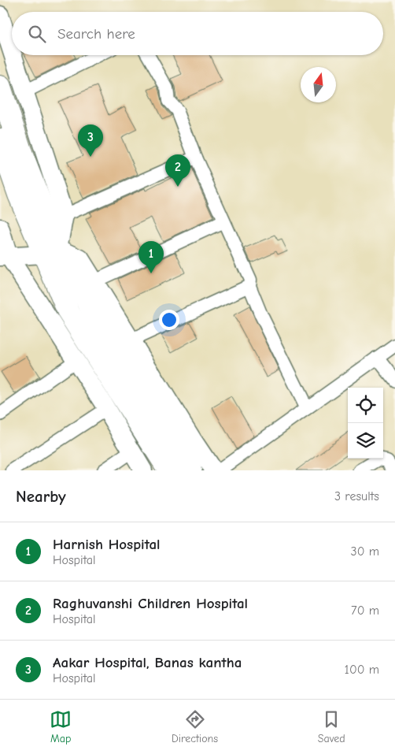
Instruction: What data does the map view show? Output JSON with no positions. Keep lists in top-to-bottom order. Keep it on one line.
{"north":"top","page":{"search":"Search here","pins":["3","2","1"],"heading":["Nearby","3 results"],"list":[{"mark":"1","name":"Harnish Hospital","note":"Hospital","value":"30 m"},{"mark":"2","name":"Raghuvanshi Children Hospital","note":"Hospital","value":"70 m"},{"mark":"3","name":"Aakar Hospital, Banas kantha","note":"Hospital","value":"100 m"}],"nav":["Map","Directions","Saved"]}}
